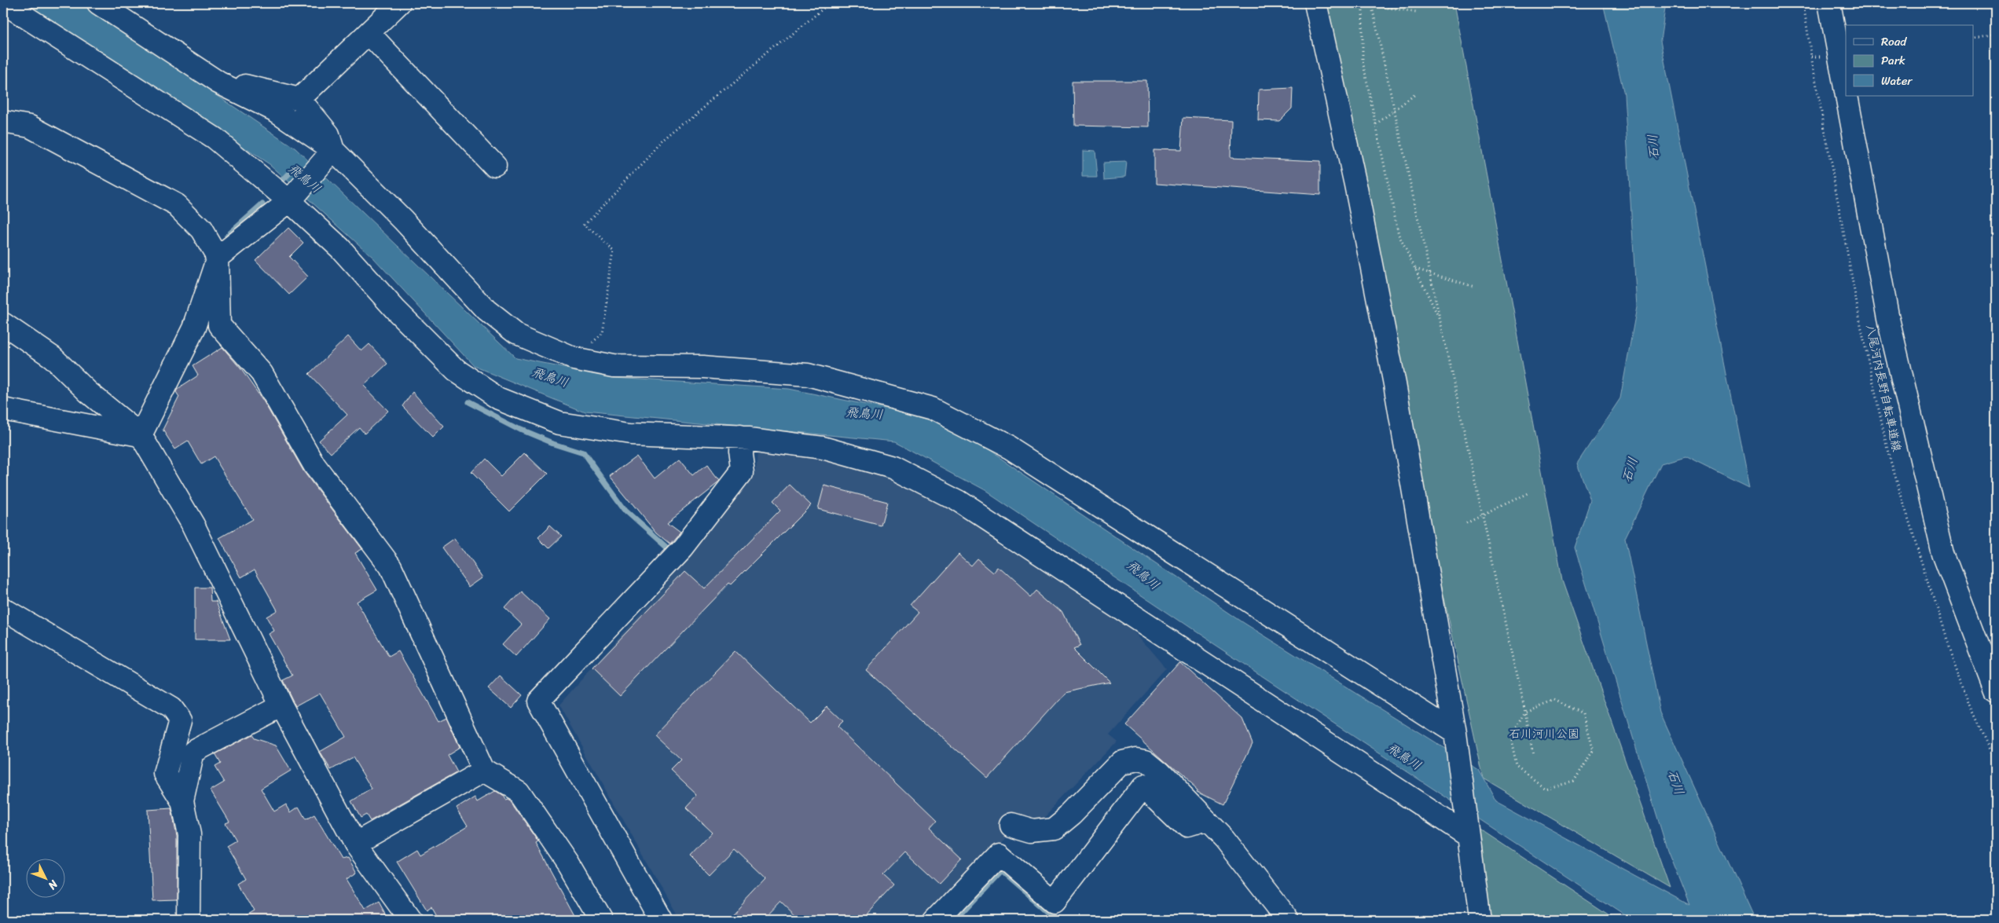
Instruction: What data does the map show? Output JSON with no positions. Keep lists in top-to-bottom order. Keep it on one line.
{"streets":{"path":["八尾河内長野自転車道線"]},"water":["石川","飛鳥川"],"parks":["石川河川公園"],"legend":["Road","Park","Water"],"north":"bottom right"}
